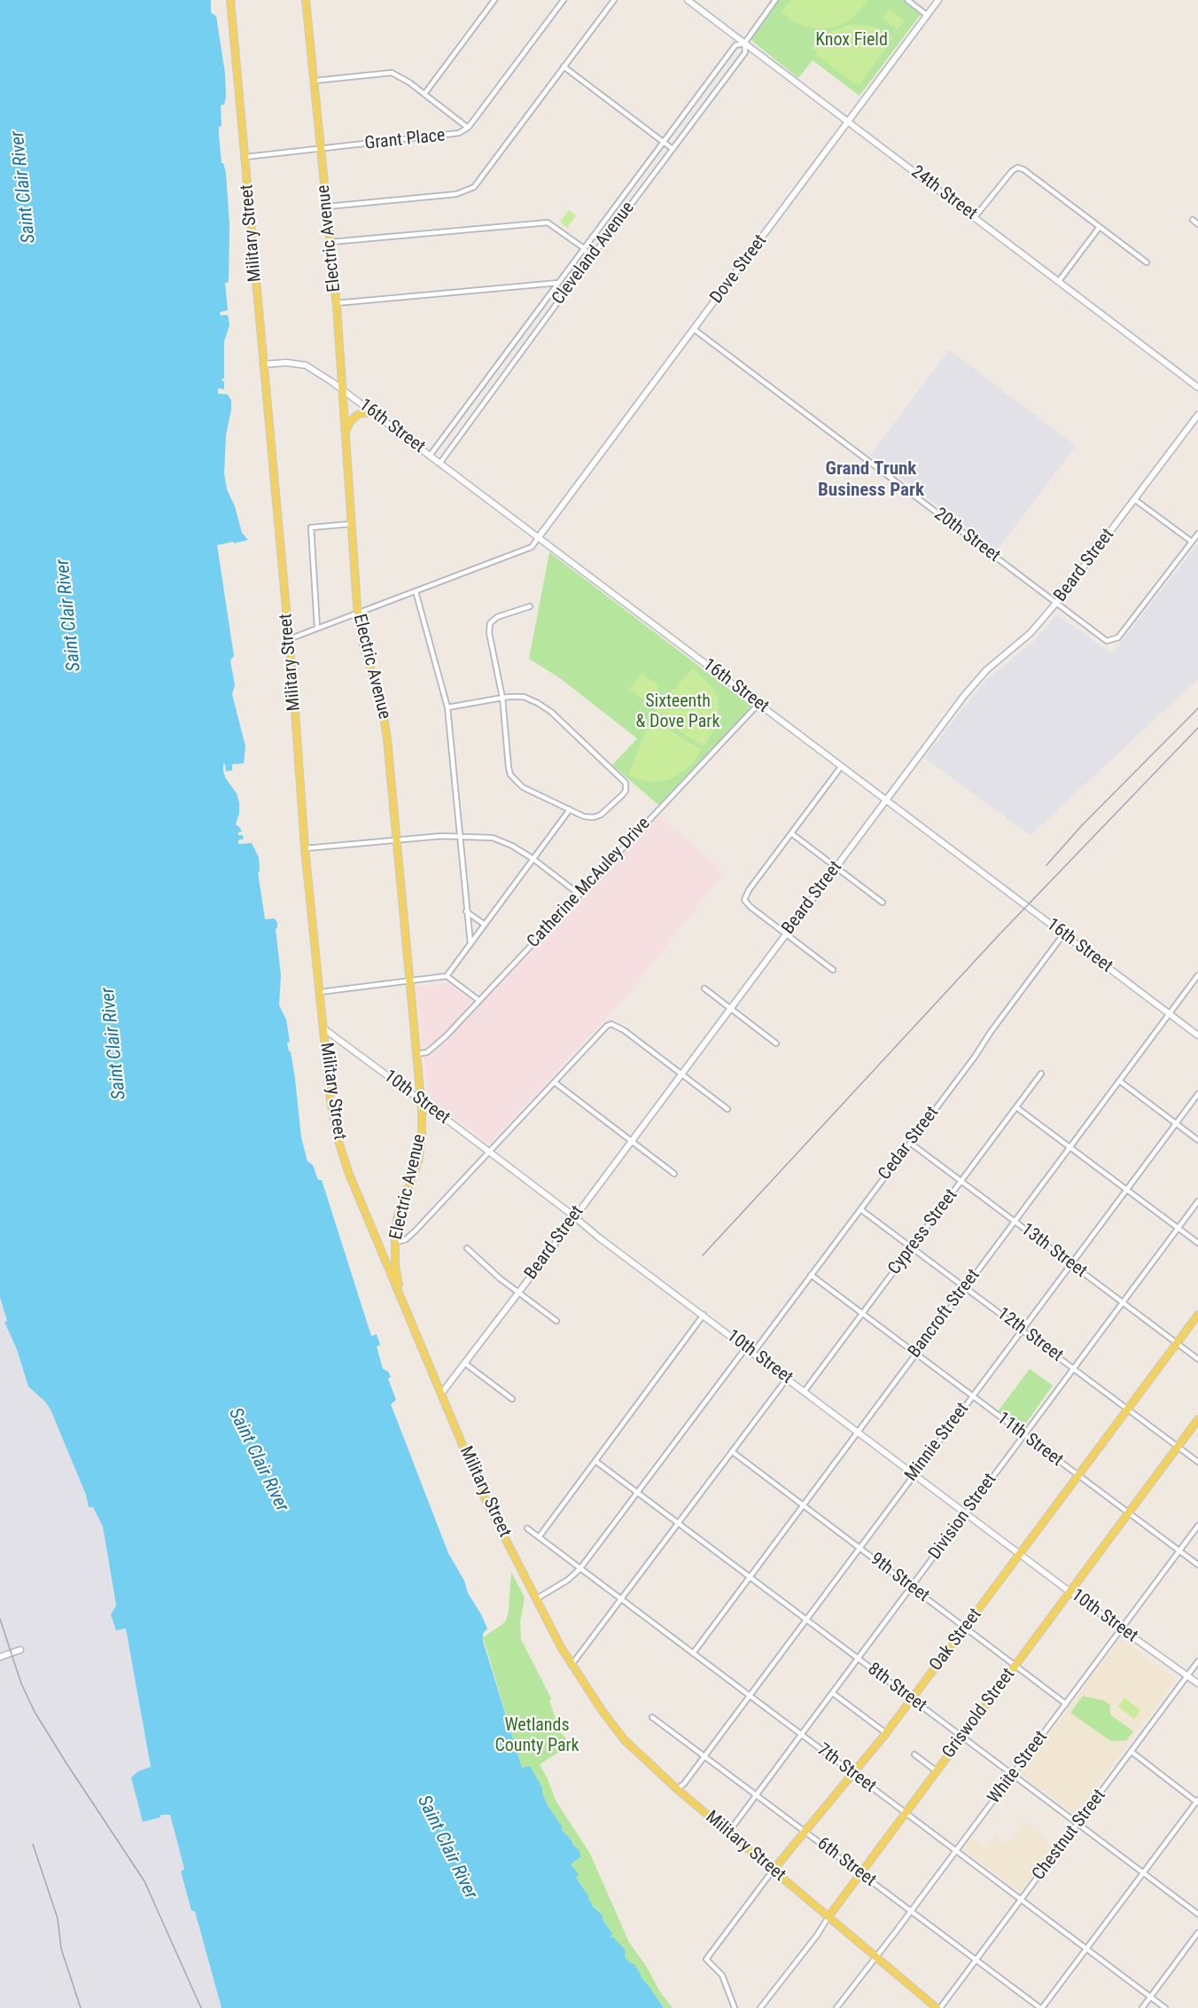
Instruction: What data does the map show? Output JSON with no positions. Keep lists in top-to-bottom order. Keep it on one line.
{"streets":{"main road":["Military Street","Electric Avenue","Oak Street","Griswold Street"],"street":["Grant Place","24th Street","Cleveland Avenue","Dove Street","16th Street","20th Street","Beard Street","Catherine McAuley Drive","10th Street","Cedar Street","Cypress Street","13th Street","Bancroft Street","12th Street","11th Street","Minnie Street","Division Street","9th Street","8th Street","White Street","7th Street","Chestnut Street","6th Street"]},"crossings":[["Grant Place","Military Street"],["Grant Place","Electric Avenue"],["24th Street","Cleveland Avenue"],["24th Street","Dove Street"],["Military Street","Electric Avenue"],["Military Street","16th Street"],["Military Street","Beard Street"],["Military Street","10th Street"],["Military Street","Minnie Street"],["Military Street","Division Street"],["Military Street","Oak Street"],["Military Street","Griswold Street"],["Military Street","White Street"],["Electric Avenue","16th Street"],["Electric Avenue","Catherine McAuley Drive"],["Electric Avenue","10th Street"],["Cleveland Avenue","16th Street"],["Dove Street","16th Street"],["Dove Street","20th Street"],["16th Street","Beard Street"],["16th Street","Catherine McAuley Drive"],["16th Street","Cedar Street"],["16th Street","Bancroft Street"],["20th Street","Beard Street"],["Beard Street","10th Street"],["10th Street","Cedar Street"],["10th Street","Cypress Street"],["10th Street","Bancroft Street"],["10th Street","Minnie Street"],["10th Street","Division Street"],["10th Street","Oak Street"],["10th Street","Griswold Street"],["10th Street","White Street"],["10th Street","Chestnut Street"],["Cedar Street","13th Street"],["Cedar Street","12th Street"],["Cedar Street","11th Street"],["Cypress Street","13th Street"],["Cypress Street","12th Street"],["Cypress Street","11th Street"],["13th Street","Bancroft Street"],["13th Street","Minnie Street"],["13th Street","Division Street"],["13th Street","Oak Street"],["Bancroft Street","12th Street"],["Bancroft Street","11th Street"],["Bancroft Street","9th Street"],["Bancroft Street","8th Street"],["Bancroft Street","7th Street"],["12th Street","Minnie Street"],["12th Street","Division Street"],["12th Street","Oak Street"],["12th Street","Griswold Street"],["11th Street","Minnie Street"],["11th Street","Division Street"],["11th Street","Oak Street"],["11th Street","Griswold Street"],["11th Street","White Street"],["Minnie Street","9th Street"],["Minnie Street","8th Street"],["Minnie Street","7th Street"],["Minnie Street","6th Street"],["Division Street","9th Street"],["Division Street","8th Street"],["Division Street","7th Street"],["Division Street","6th Street"],["9th Street","Oak Street"],["9th Street","Griswold Street"],["9th Street","White Street"],["Oak Street","8th Street"],["Oak Street","7th Street"],["Oak Street","6th Street"],["8th Street","Griswold Street"],["8th Street","White Street"],["8th Street","Chestnut Street"],["Griswold Street","7th Street"],["Griswold Street","6th Street"],["White Street","7th Street"],["White Street","6th Street"],["7th Street","Chestnut Street"],["Chestnut Street","6th Street"]],"districts":["Grand Trunk Business Park"],"water":["Saint Clair River"],"parks":["Knox Field","Sixteenth & Dove Park","Wetlands County Park"]}
